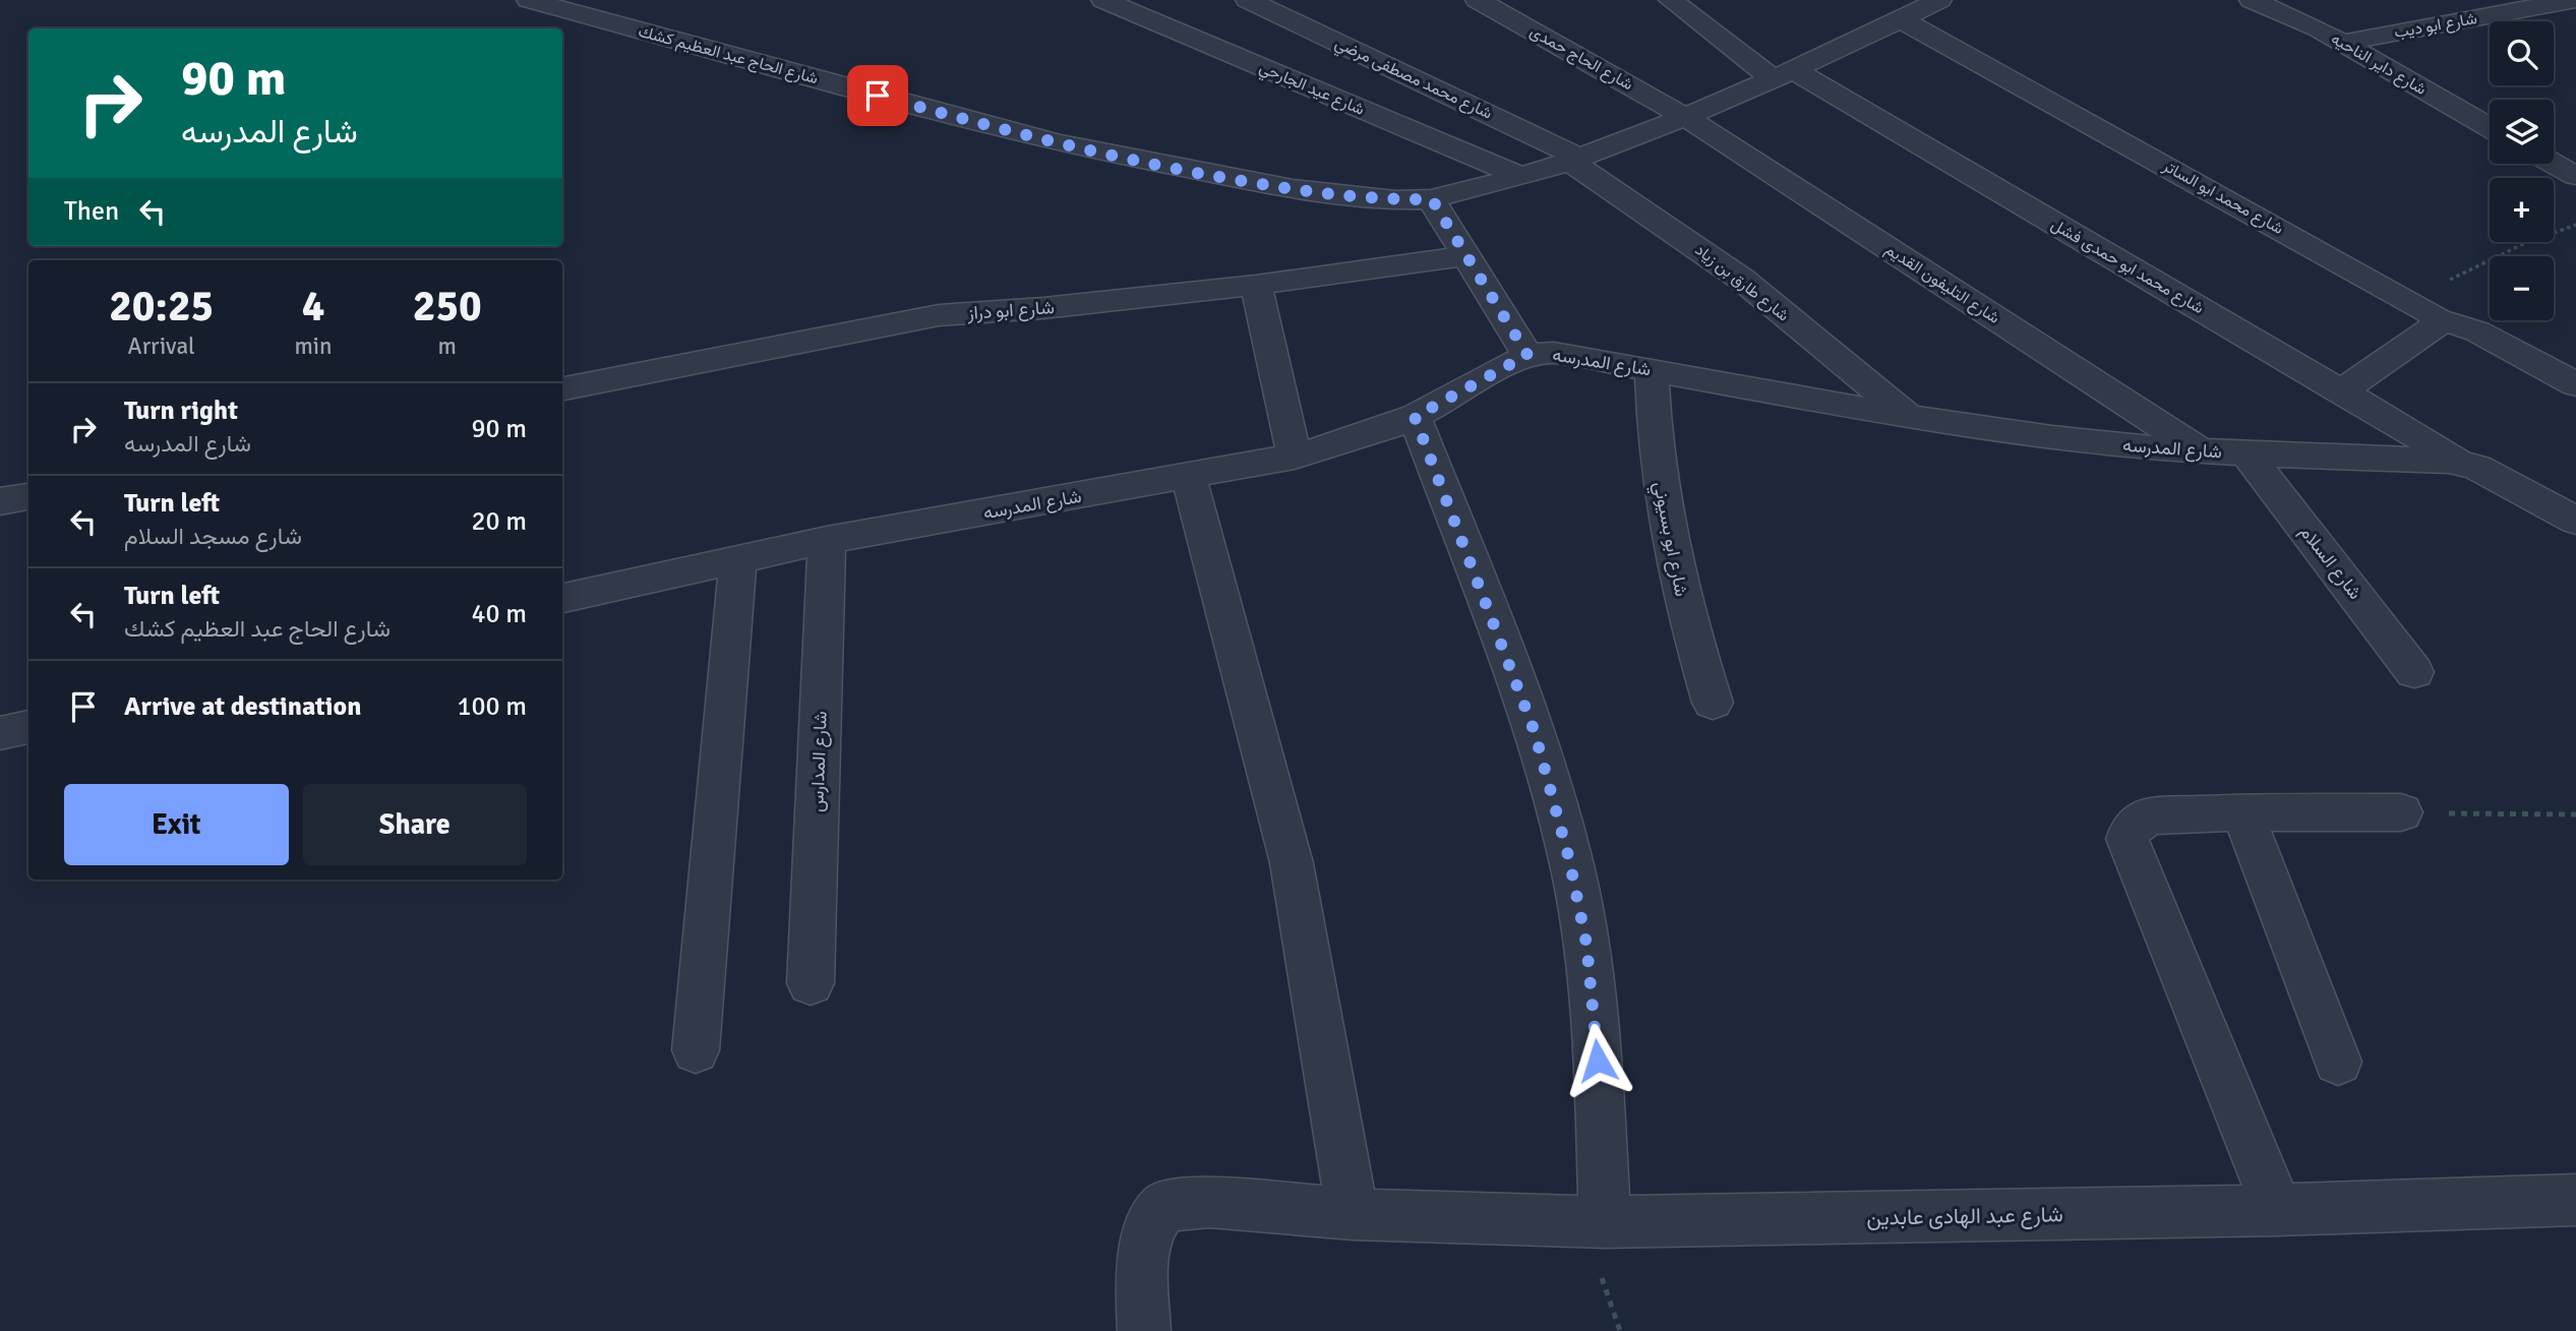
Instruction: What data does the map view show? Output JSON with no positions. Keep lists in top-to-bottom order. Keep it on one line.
{"streets":{"street":["شارع ابو ديب","شارع الحاج عبد العظيم كشك","شارع الحاج حمدى","شارع داير الناحيه","شارع محمد مصطفى مرضي","شارع عيد الجارحي","شارع محمد ابو الساتر","شارع محمد ابو حمدى فشل","شارع طارق بن زياد","شارع التليفون القديم","شارع ابو دراز","شارع المدرسه","شارع ابو بسيوني","شارع السلام","شارع المدارس","شارع عبد الهادى عابدين"]},"crossings":[["شارع ابو ديب","شارع داير الناحيه"],["شارع الحاج عبد العظيم كشك","شارع الحاج حمدى"],["شارع الحاج عبد العظيم كشك","شارع محمد مصطفى مرضي"],["شارع الحاج عبد العظيم كشك","شارع عيد الجارحي"],["شارع الحاج عبد العظيم كشك","شارع محمد ابو الساتر"],["شارع الحاج عبد العظيم كشك","شارع محمد ابو حمدى فشل"],["شارع الحاج عبد العظيم كشك","شارع طارق بن زياد"],["شارع الحاج عبد العظيم كشك","شارع التليفون القديم"],["شارع الحاج حمدى","شارع التليفون القديم"],["شارع محمد مصطفى مرضي","شارع طارق بن زياد"],["شارع محمد ابو حمدى فشل","شارع المدرسه"],["شارع طارق بن زياد","شارع المدرسه"],["شارع التليفون القديم","شارع المدرسه"],["شارع المدرسه","شارع ابو بسيوني"],["شارع المدرسه","شارع السلام"],["شارع المدرسه","شارع المدارس"]],"page":{"map_buttons":["+","−"],"turn":["90 m","شارع المدرسه"],"then":"Then","eta":["20:25","Arrival","4","min","250","m"],"list":[{"name":"Turn right","note":"شارع المدرسه","value":"90 m"},{"name":"Turn left","note":"شارع مسجد السلام","value":"20 m"},{"name":"Turn left","note":"شارع الحاج عبد العظيم كشك","value":"40 m"},{"name":"Arrive at destination","value":"100 m"}],"buttons":["Exit","Share"]}}
